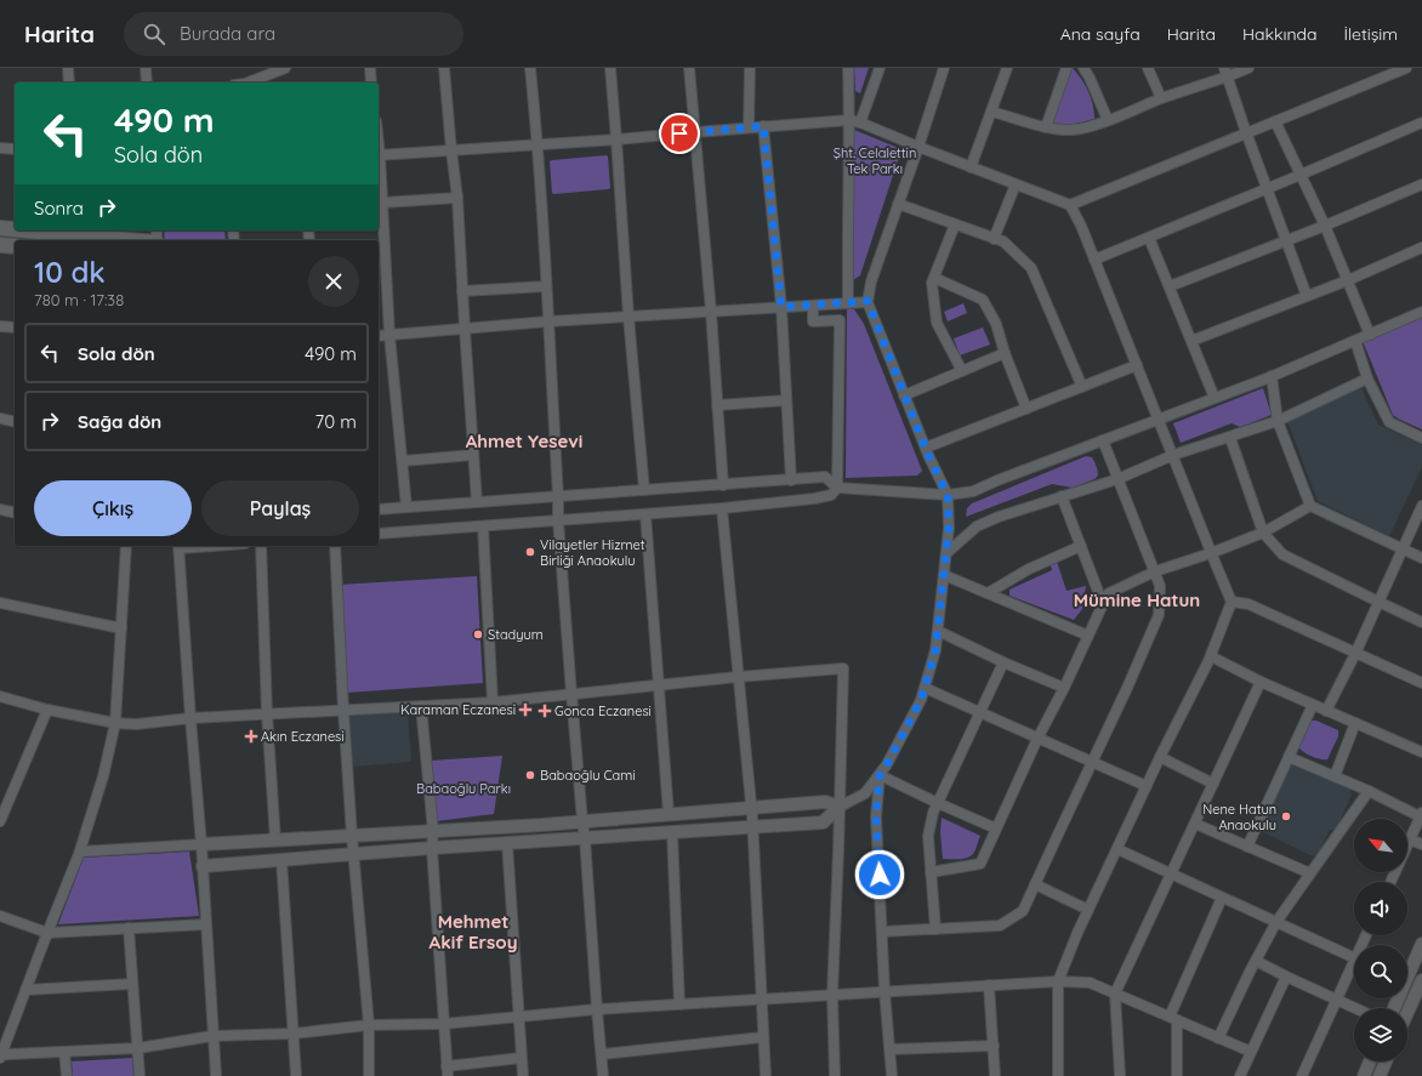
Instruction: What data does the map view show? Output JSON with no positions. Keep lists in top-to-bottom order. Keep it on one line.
{"districts":["Ahmet Yesevi","Mümine Hatun","Mehmet Akif Ersoy"],"parks":["Şht. Celalettin Tek Parkı","Babaoğlu Parkı"],"places":{"other":["Vilayetler Hizmet Birliği Anaokulu","Stadyum","Babaoğlu Cami","Nene Hatun Anaokulu"],"health":["Karaman Eczanesi","Gonca Eczanesi","Akın Eczanesi"]},"north":"top left","page":{"header":"Harita","search":"Burada ara","nav":["Ana sayfa","Harita","Hakkında","İletişim"],"turn":["490 m","Sola dön"],"then":"Sonra","heading":["10 dk","780 m · 17:38"],"list":[{"name":"Sola dön","value":"490 m"},{"name":"Sağa dön","value":"70 m"}],"buttons":["Çıkış","Paylaş"]}}
